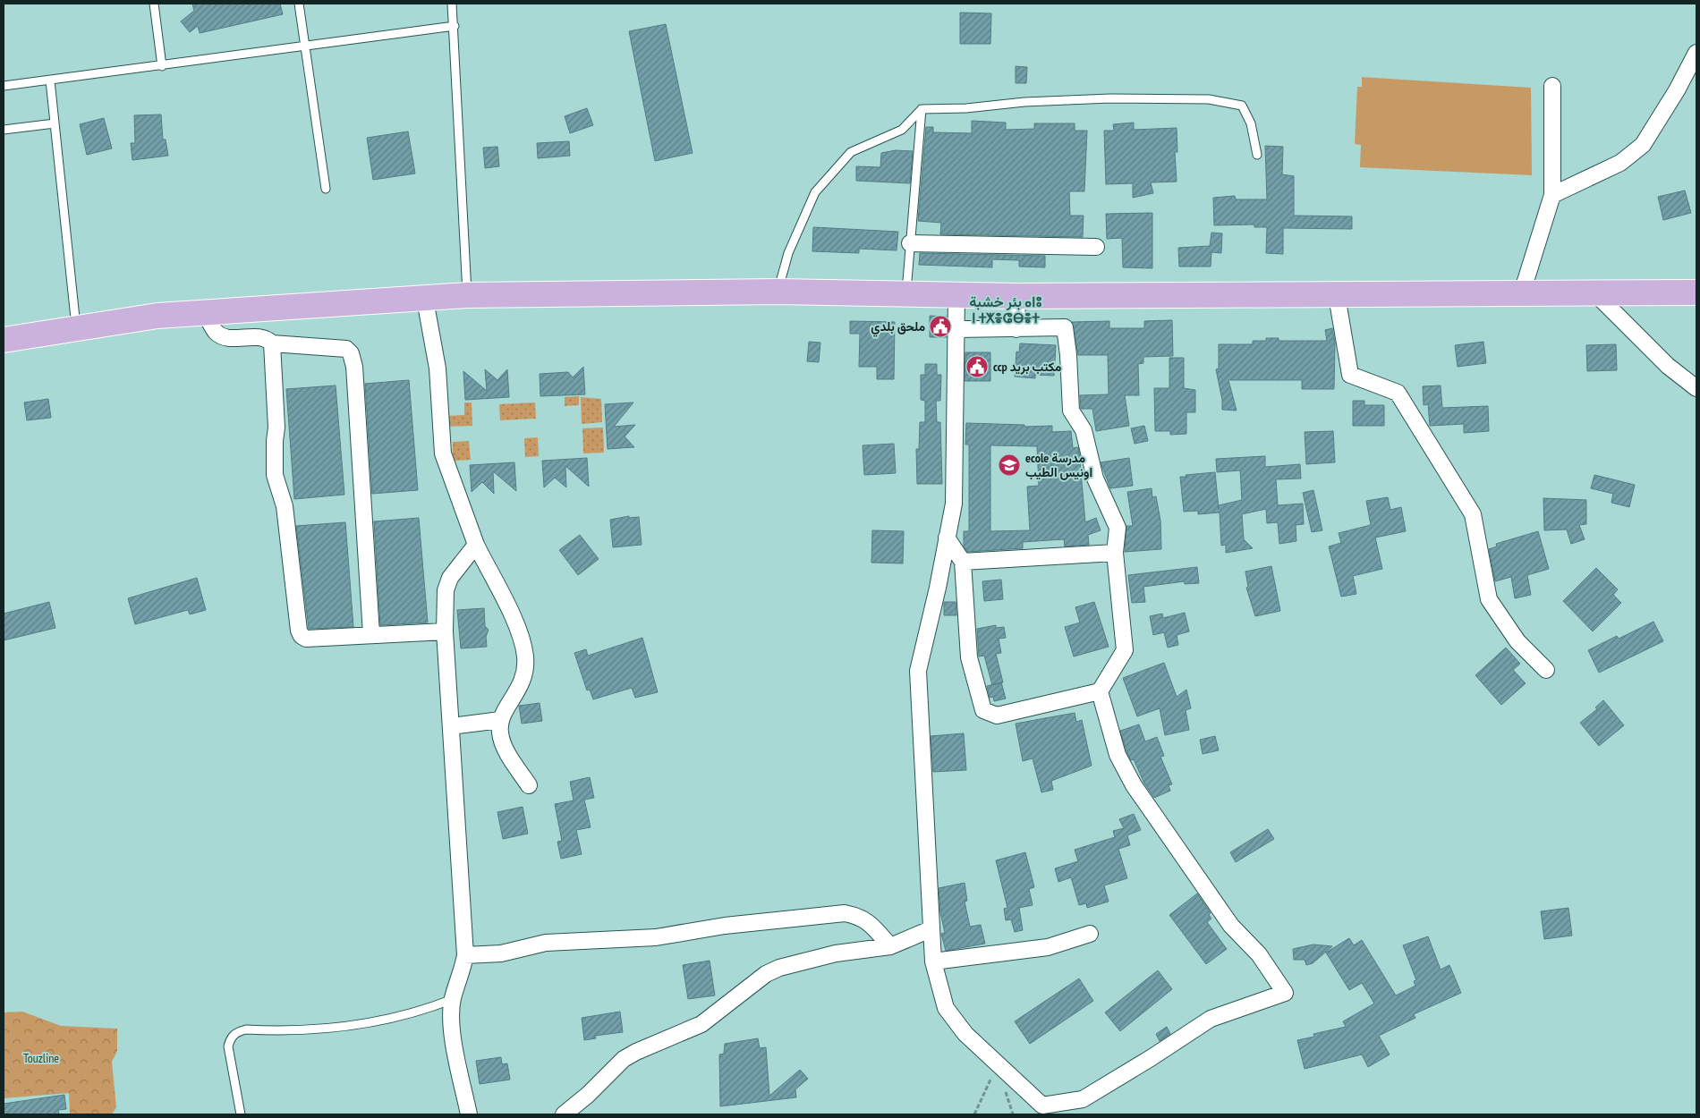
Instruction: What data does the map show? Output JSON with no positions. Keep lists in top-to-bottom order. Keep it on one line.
{"districts":["بئر خشبة ⴰⵏⵓ ⵏ ⵜⵅⴻⵛⴱⴻⵜ"],"parks":["Touzline"],"places":{"public building":["ملحق بلدي","ccp مكتب بريد"],"school or university":["ecole مدرسة اونيس الطيب"]}}
